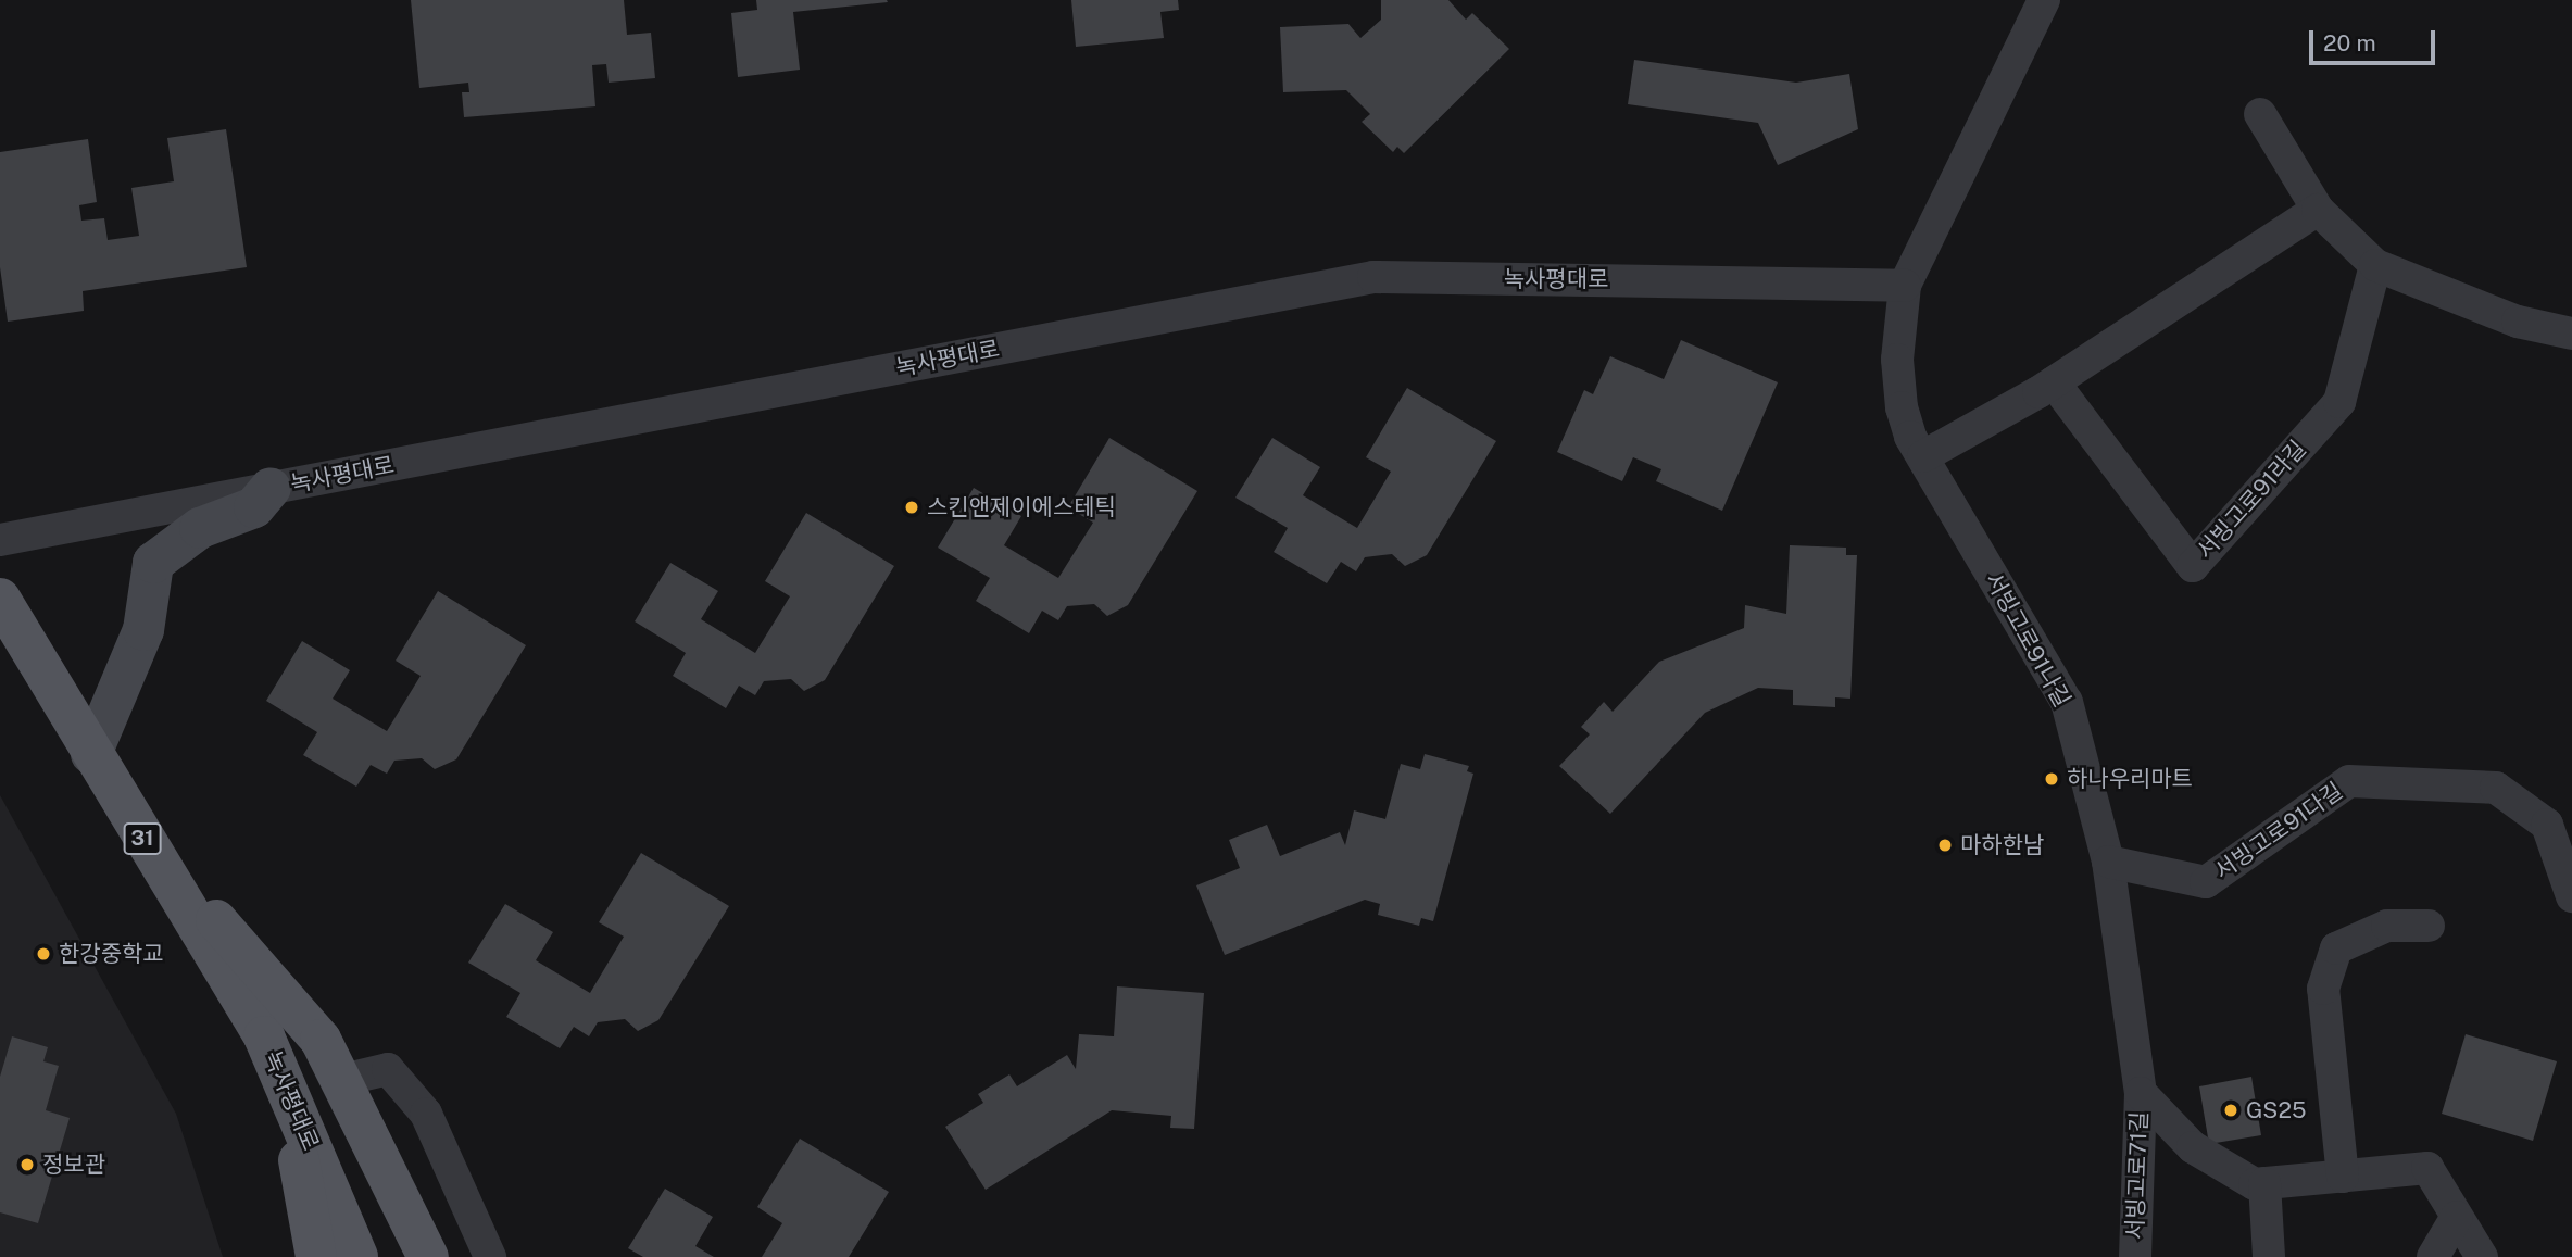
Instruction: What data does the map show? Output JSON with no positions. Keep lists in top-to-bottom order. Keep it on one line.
{"streets":{"main road":["녹사평대로","31"],"street":["서빙고로91라길","서빙고로91나길","서빙고로91다길","서빙고로71길"]},"crossings":[["녹사평대로","서빙고로91나길"],["서빙고로91나길","서빙고로91다길"],["서빙고로91나길","서빙고로71길"]],"places":["스킨앤제이에스테틱","하나우리마트","마하한남","한강중학교","GS25","정보관"],"scale_bar":"20 m"}
